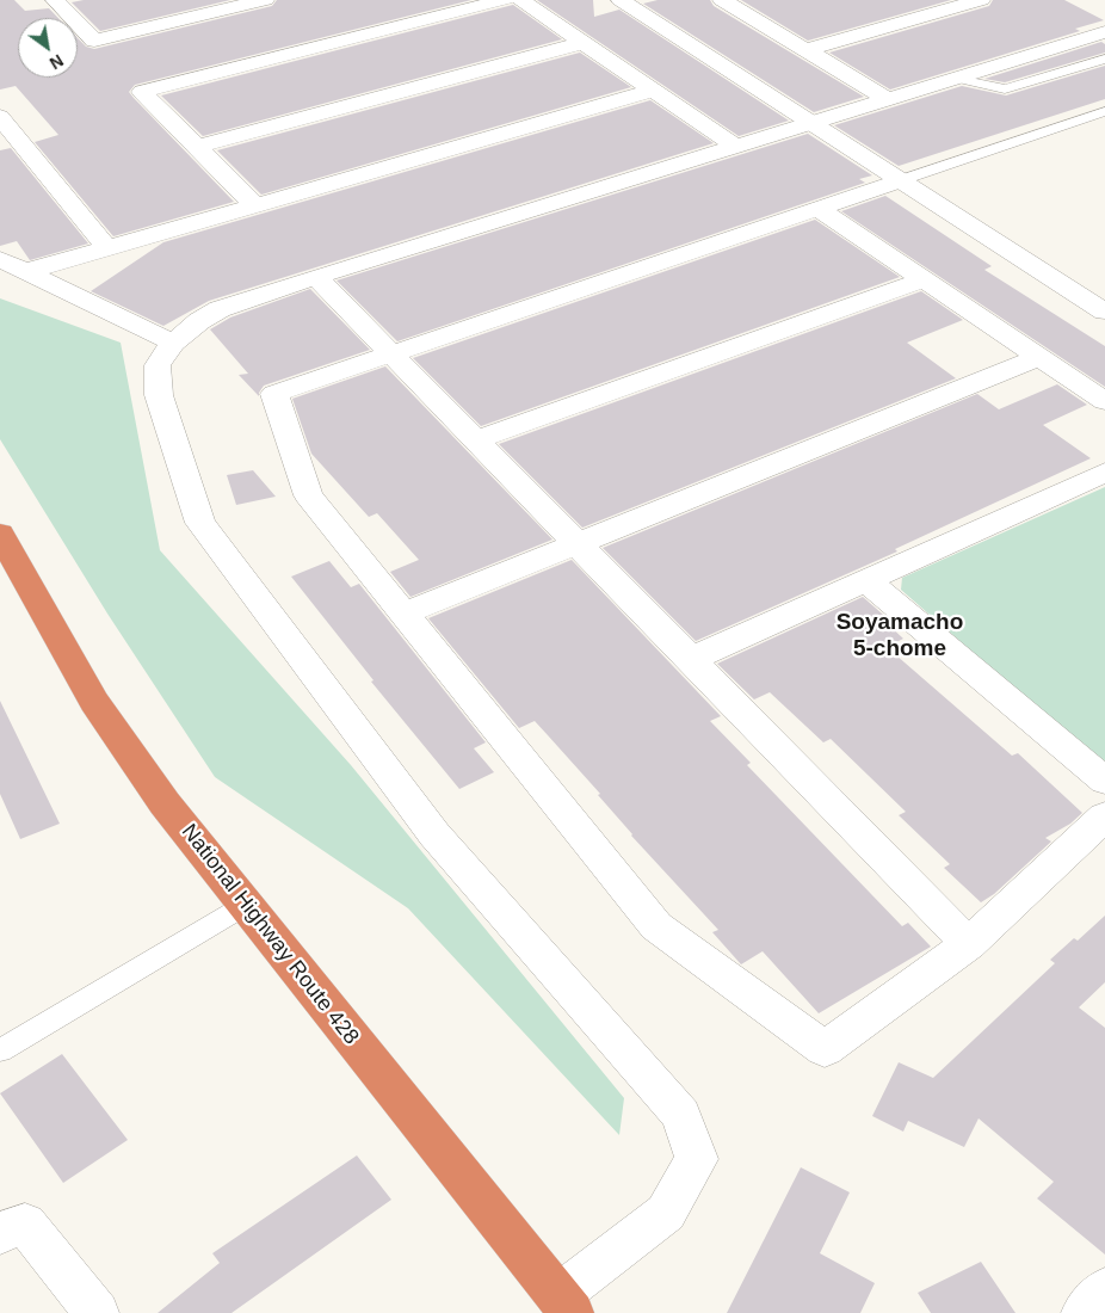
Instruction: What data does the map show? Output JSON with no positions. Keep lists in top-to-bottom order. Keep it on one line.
{"streets":{"highway":["National Highway Route 428"]},"districts":["Soyamacho 5-chome"],"north":"bottom right"}
